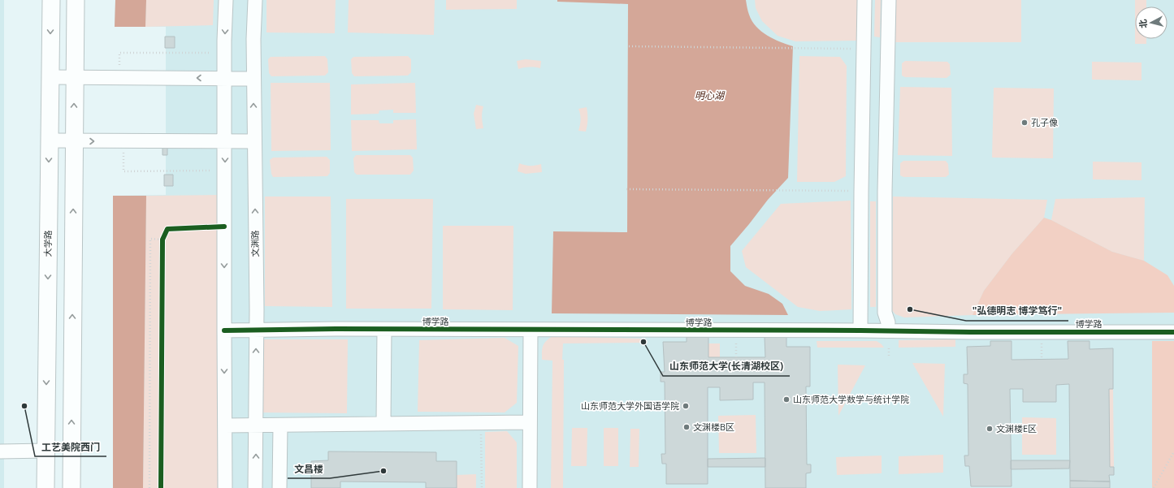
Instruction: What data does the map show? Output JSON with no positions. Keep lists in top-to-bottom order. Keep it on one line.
{"streets":{"main road":["大学路"],"street":["文渊路","博学路"]},"crossings":[["文渊路","博学路"]],"water":["明心湖"],"places":["孔子像","\"弘德明志 博学笃行\"","山东师范大学(长清湖校区)","山东师范大学数学与统计学院","工艺美院西门","山东师范大学外国语学院","文渊楼B区","文渊楼E区","文昌楼"],"north":"left"}
